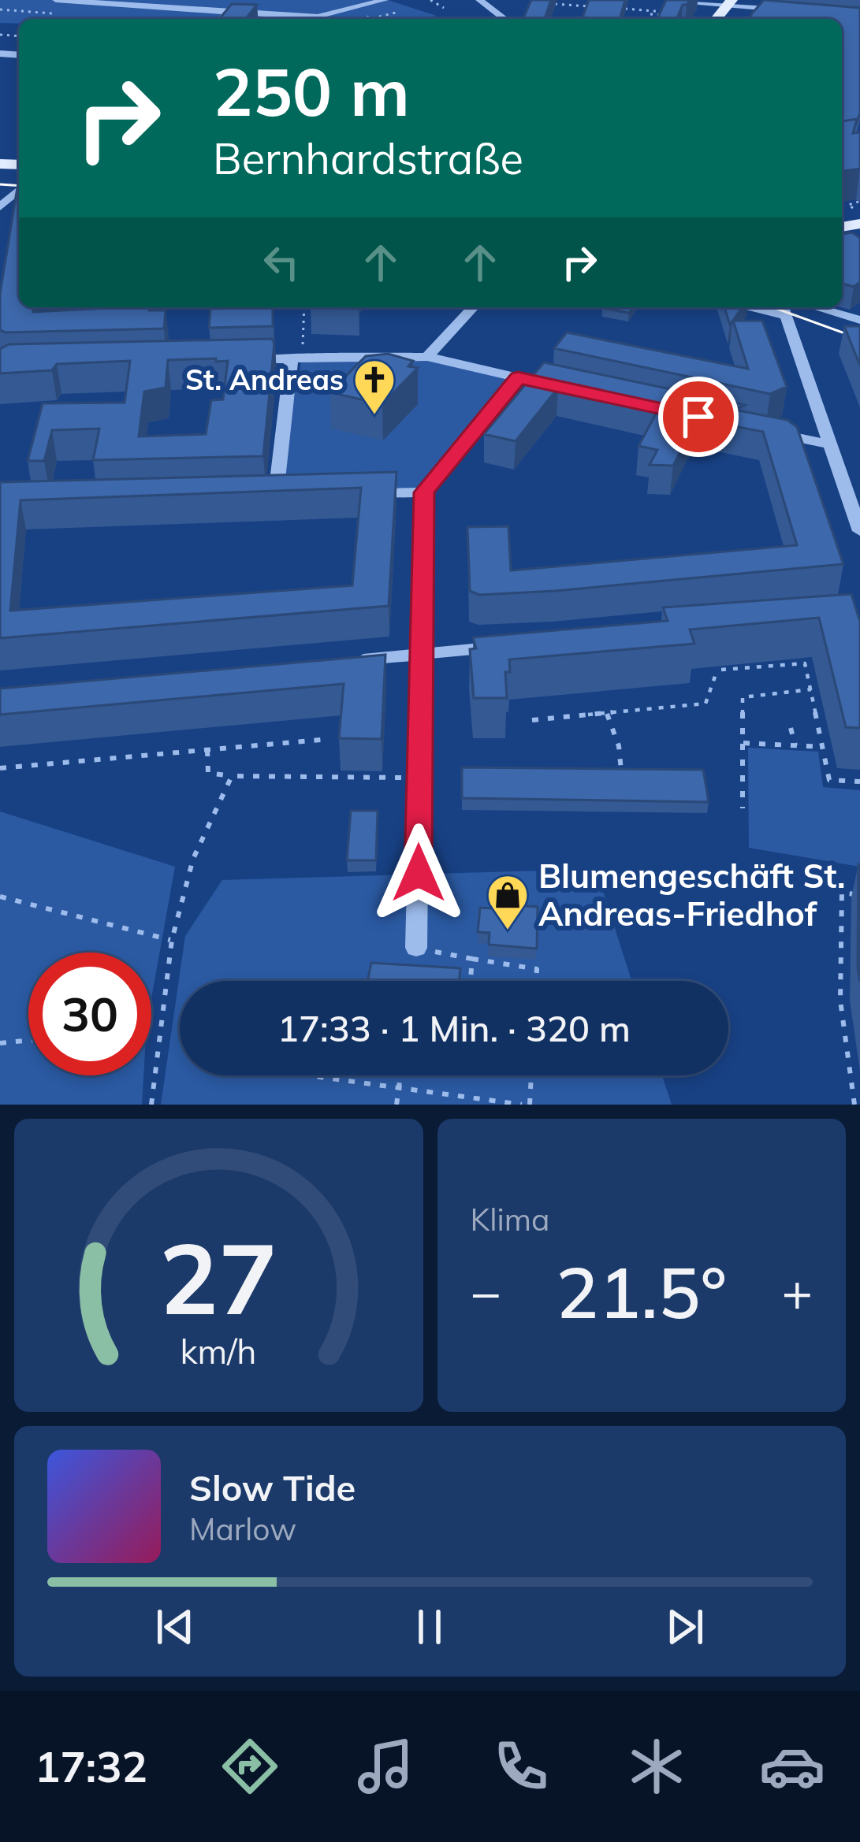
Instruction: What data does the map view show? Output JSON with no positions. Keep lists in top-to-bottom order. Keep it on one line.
{"places":{"church":["St. Andreas"],"shop":["Blumengeschäft St. Andreas-Friedhof"]},"page":{"turn":["250 m","Bernhardstraße"],"limit":"30","trip":"17:33 · 1 Min. · 320 m","tile":"Klima","heat":["−","21.5°","+"],"song":["Slow Tide","Marlow"],"tabs":"17:32","gauge":["27","km/h"]}}
